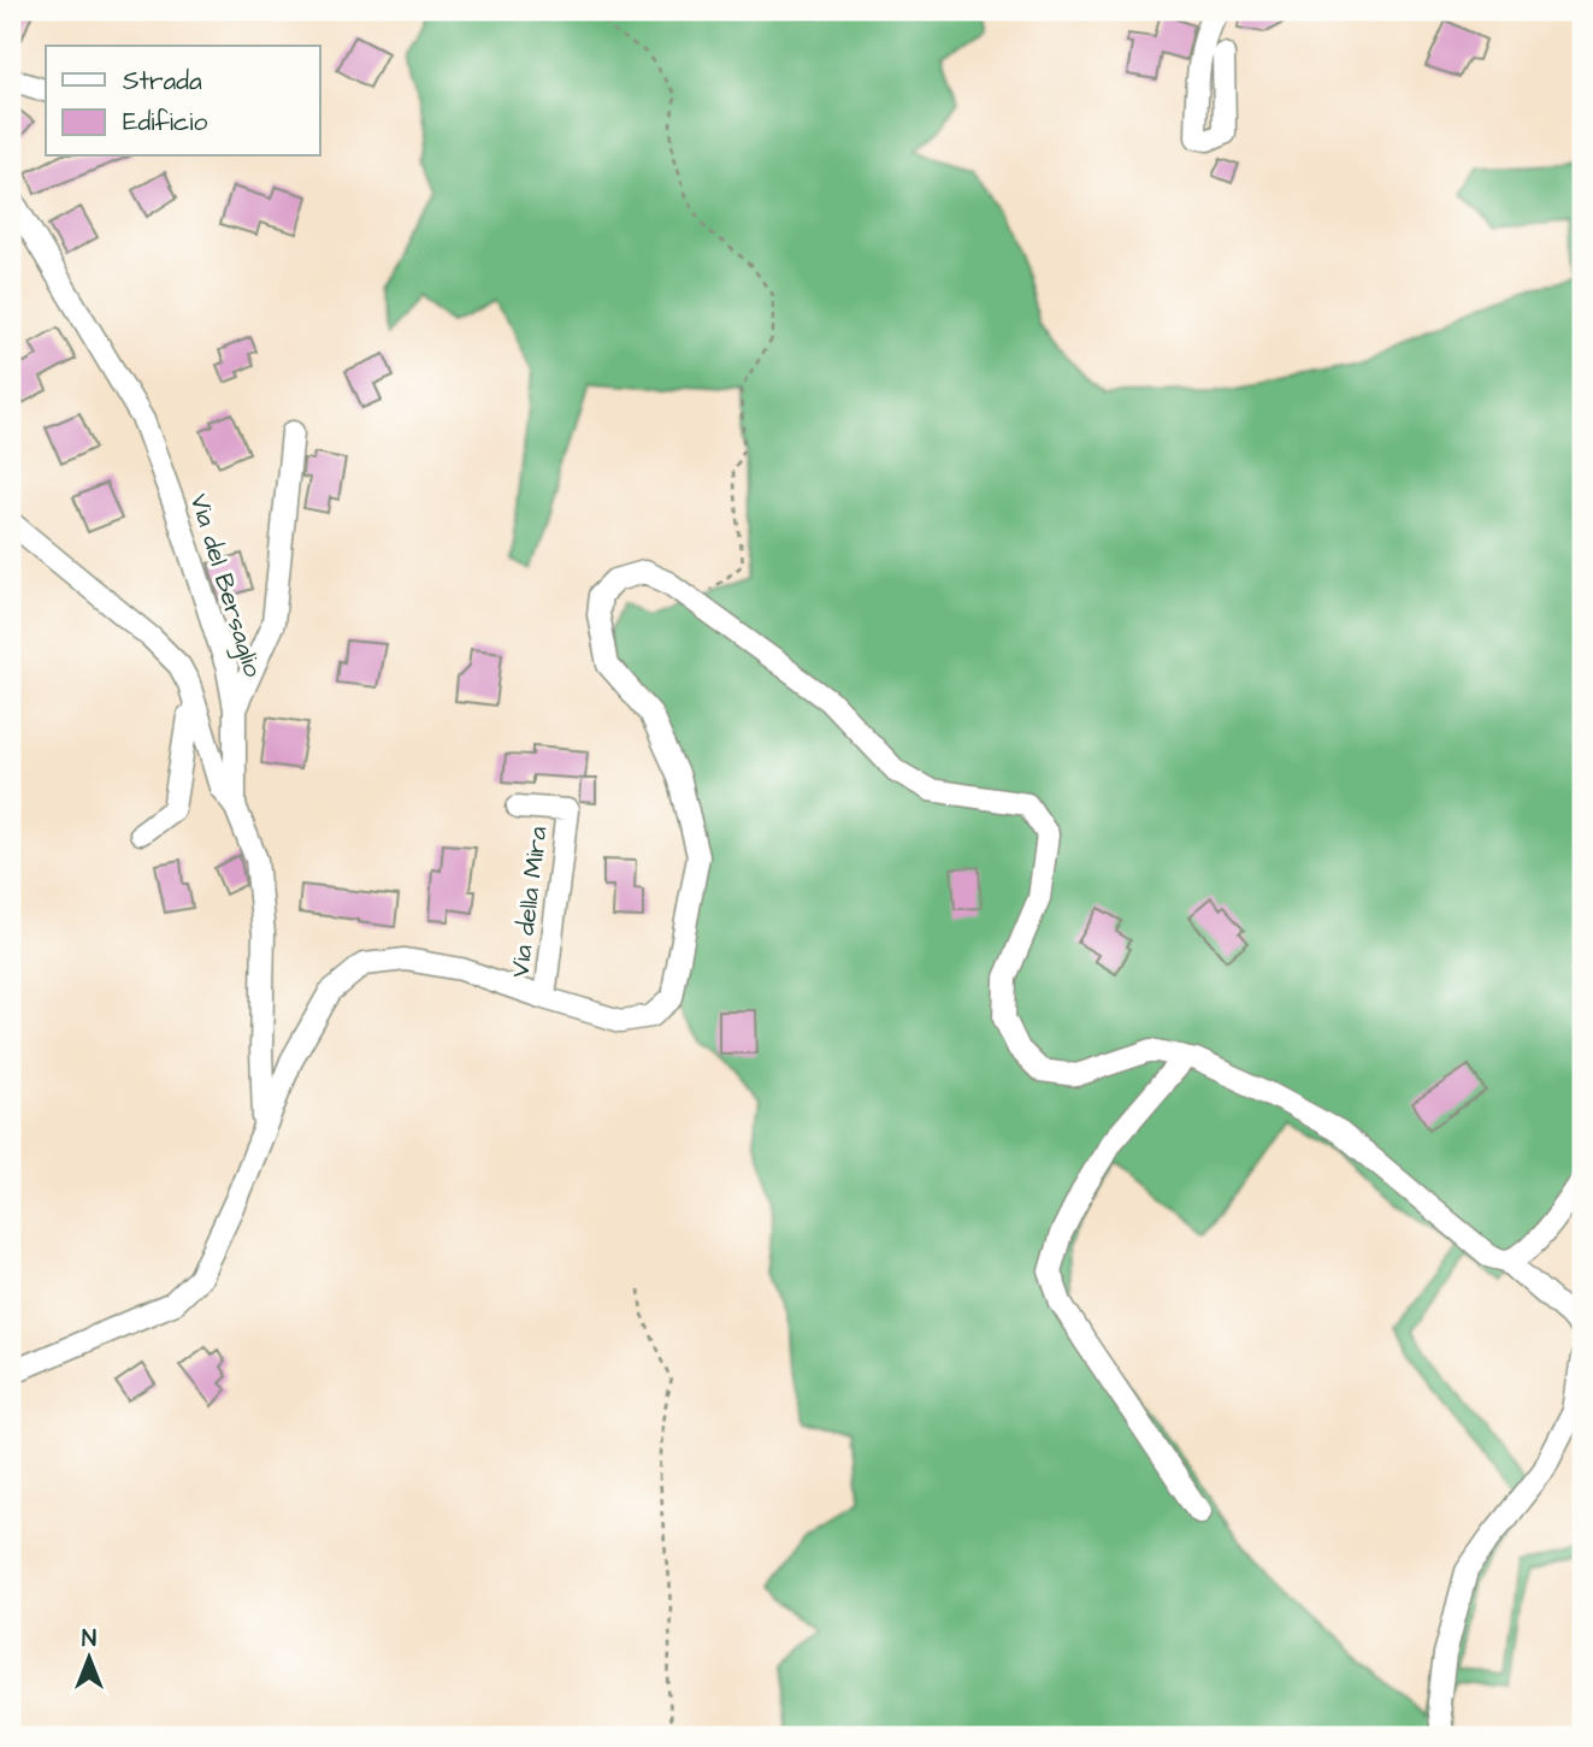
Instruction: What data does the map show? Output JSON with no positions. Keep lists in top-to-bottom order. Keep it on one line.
{"streets":{"street":["Via del Bersaglio","Via della Mira"]},"legend":["Strada","Edificio"],"north":"top"}
